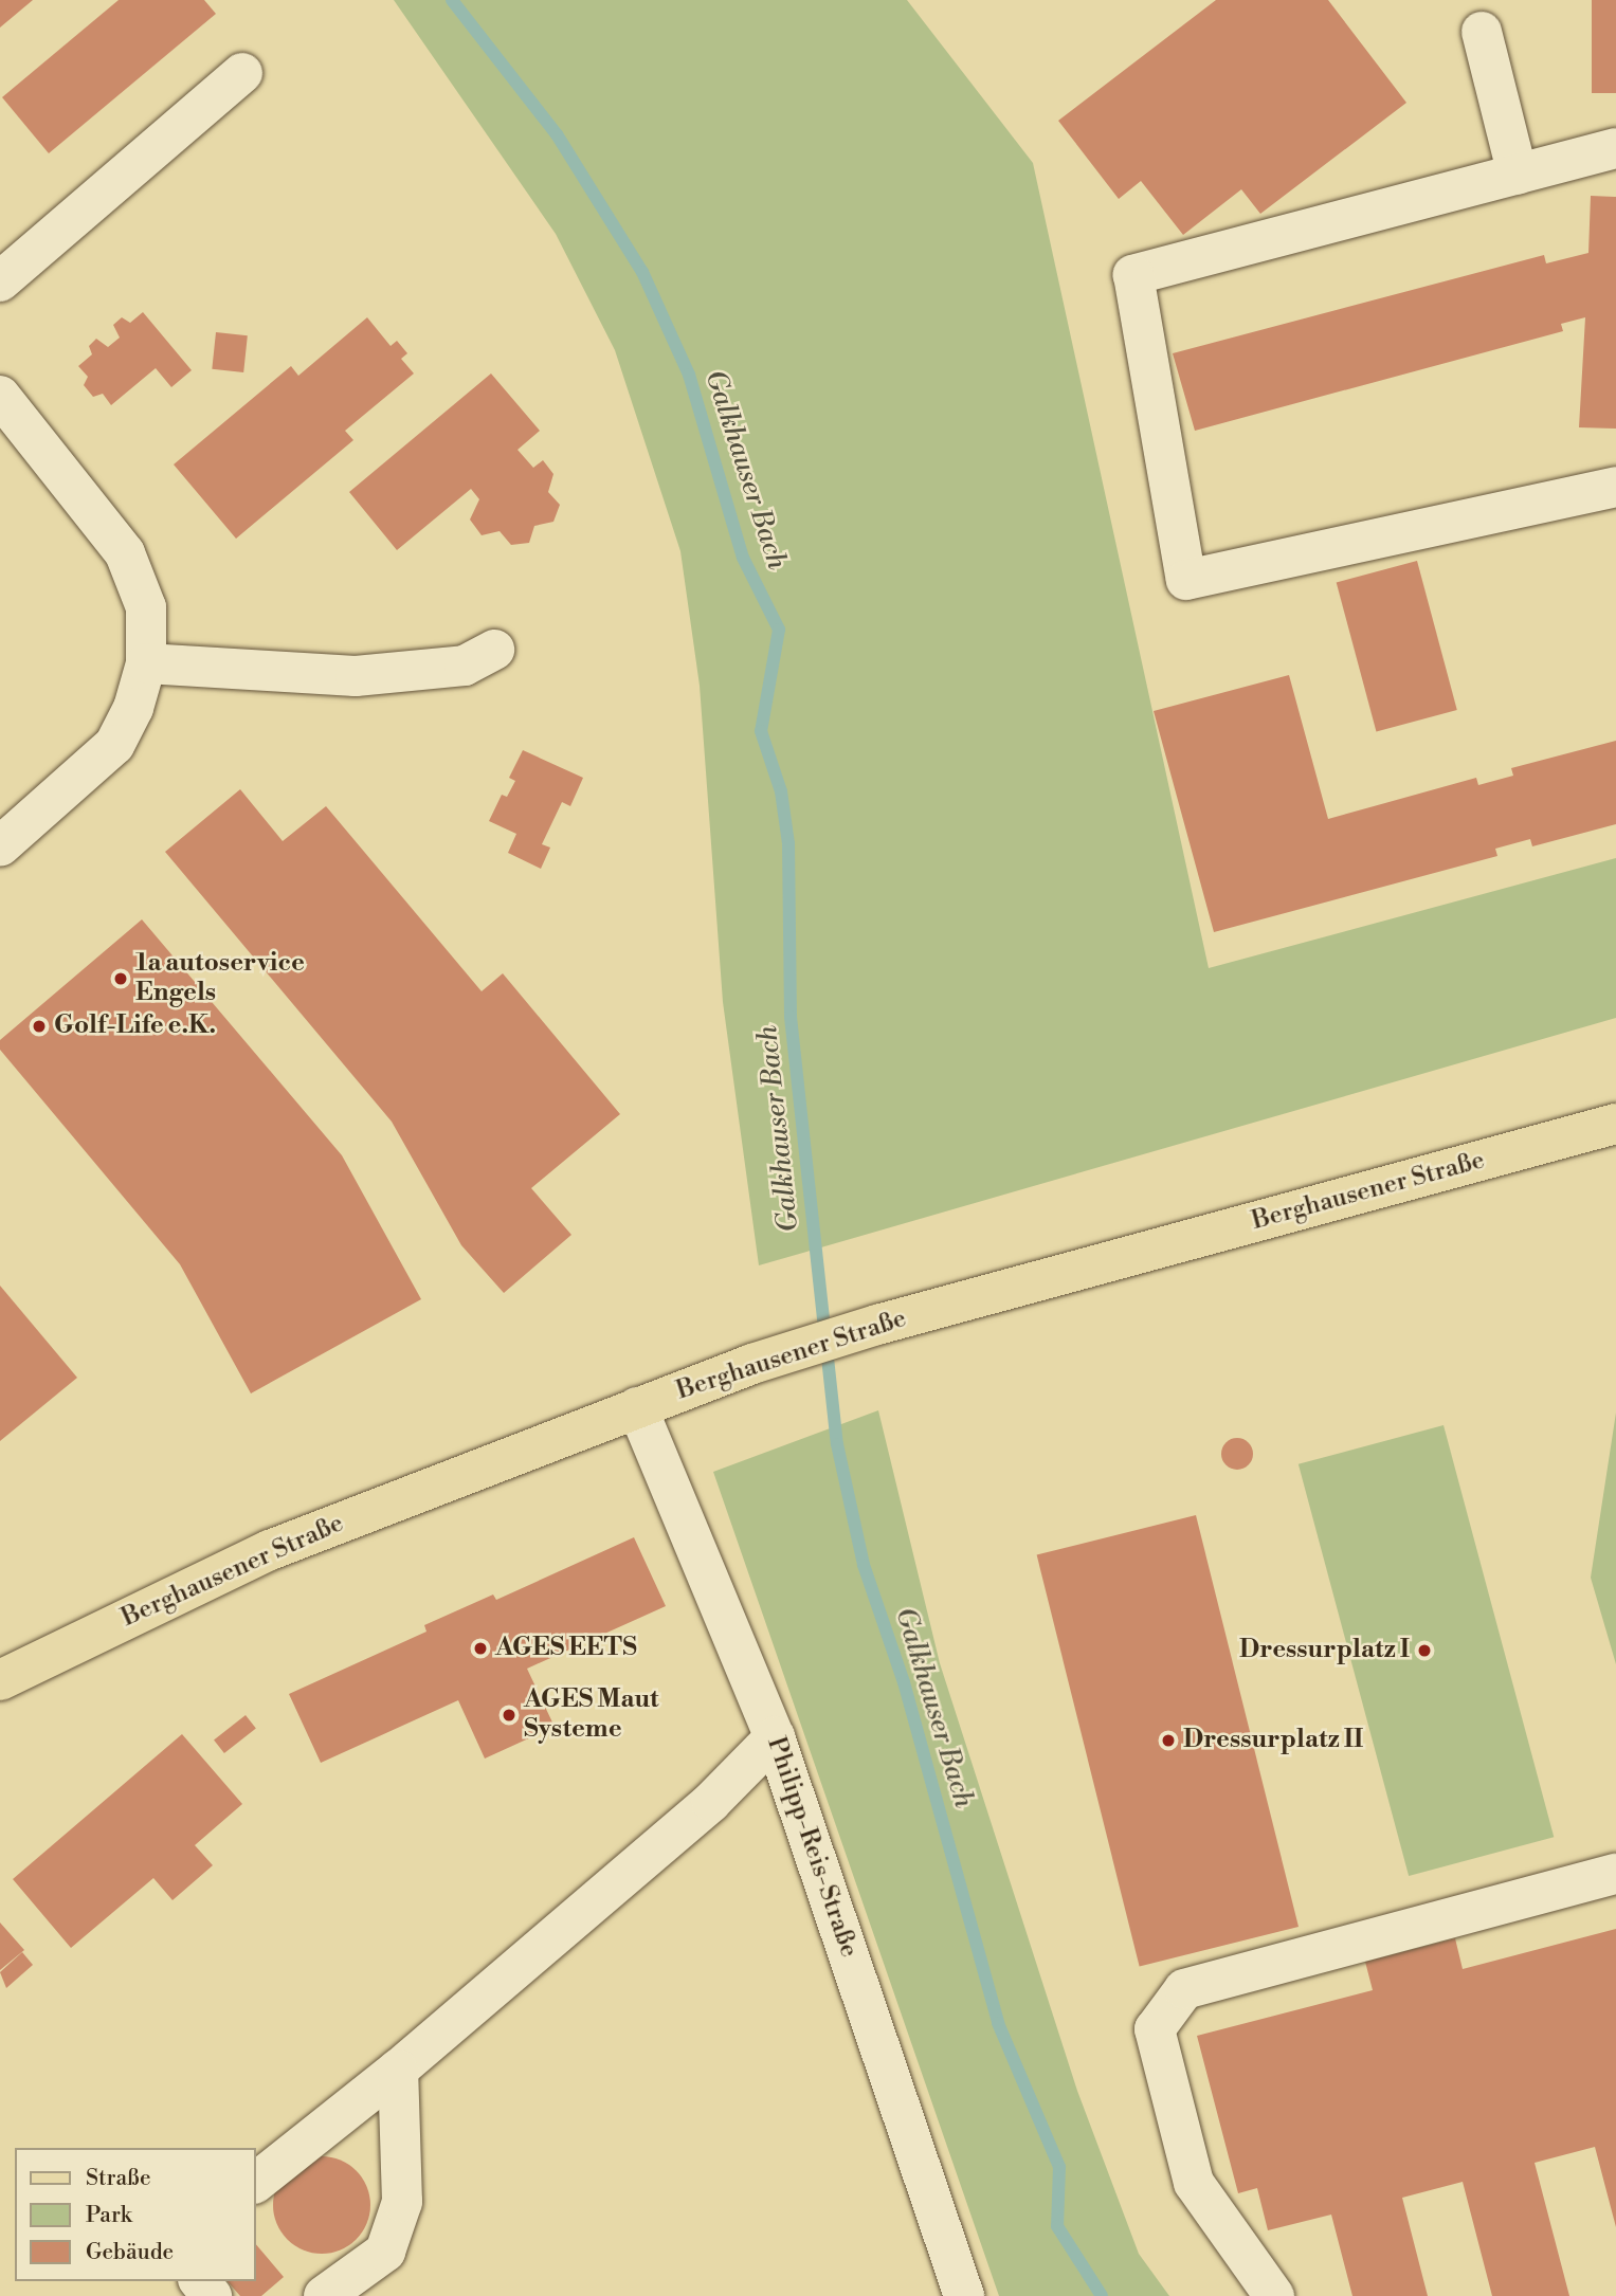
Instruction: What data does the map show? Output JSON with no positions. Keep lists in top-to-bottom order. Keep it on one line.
{"streets":{"main road":["Berghausener Straße"],"street":["Philipp-Reis-Straße"]},"crossings":[["Berghausener Straße","Philipp-Reis-Straße"]],"water":["Galkhauser Bach"],"places":["1a autoservice Engels","Golf-Life e.K.","AGES EETS","Dressurplatz I","AGES Maut Systeme","Dressurplatz II"],"legend":["Straße","Park","Gebäude"]}
